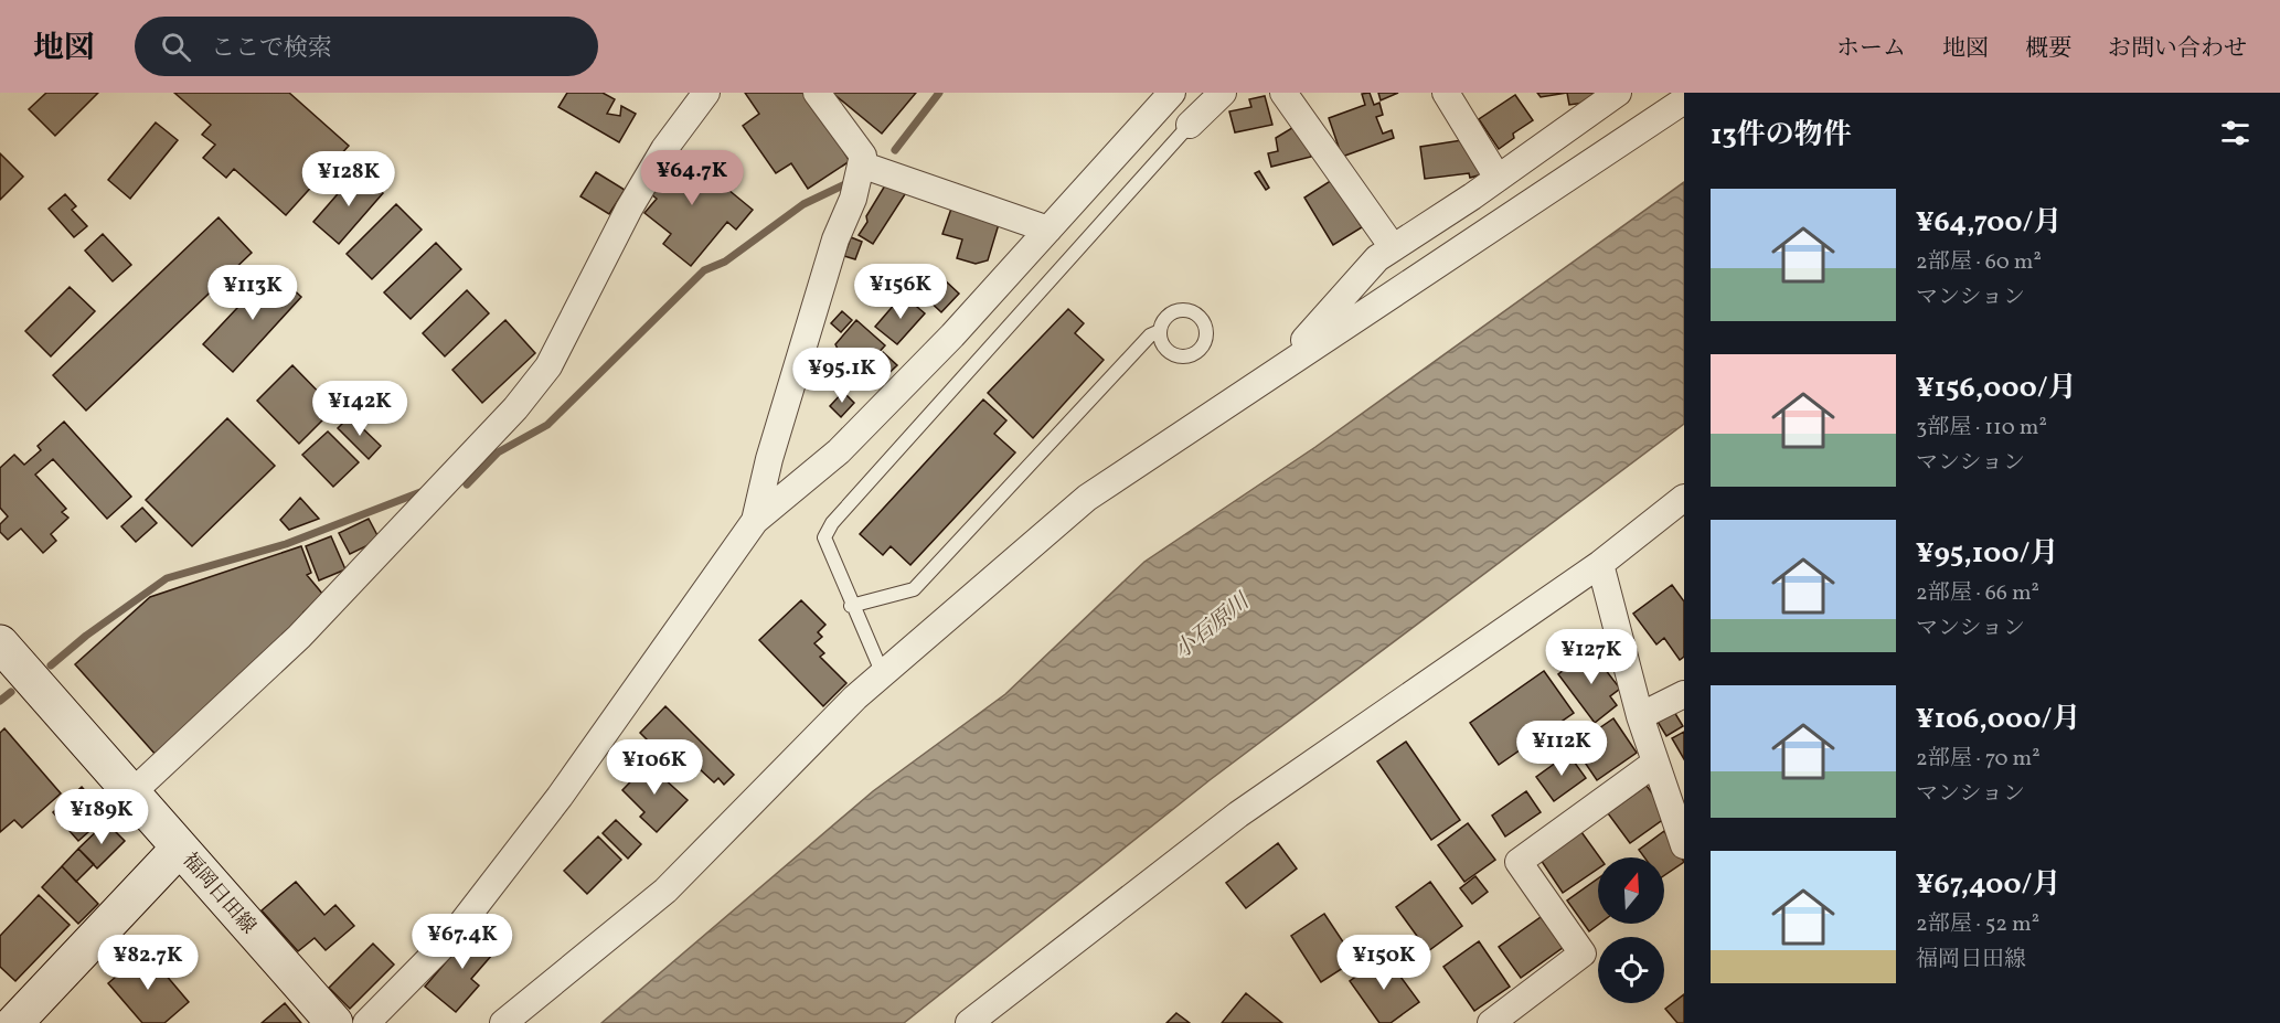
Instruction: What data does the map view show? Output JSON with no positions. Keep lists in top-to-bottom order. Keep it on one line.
{"streets":{"main road":["福岡日田線"]},"water":["小石原川"],"north":"top","page":{"header":"地図","search":"ここで検索","nav":["ホーム","地図","概要","お問い合わせ"],"heading":"13件の物件","price":["¥64.7K","¥128K","¥156K","¥113K","¥95.1K","¥142K","¥127K","¥112K","¥106K","¥189K","¥67.4K","¥82.7K","¥150K"],"list":[{"name":"¥64,700/月","note":"2部屋 · 60 m² · マンション"},{"name":"¥156,000/月","note":"3部屋 · 110 m² · マンション"},{"name":"¥95,100/月","note":"2部屋 · 66 m² · マンション"},{"name":"¥106,000/月","note":"2部屋 · 70 m² · マンション"},{"name":"¥67,400/月","note":"2部屋 · 52 m² · 福岡日田線"}]}}
